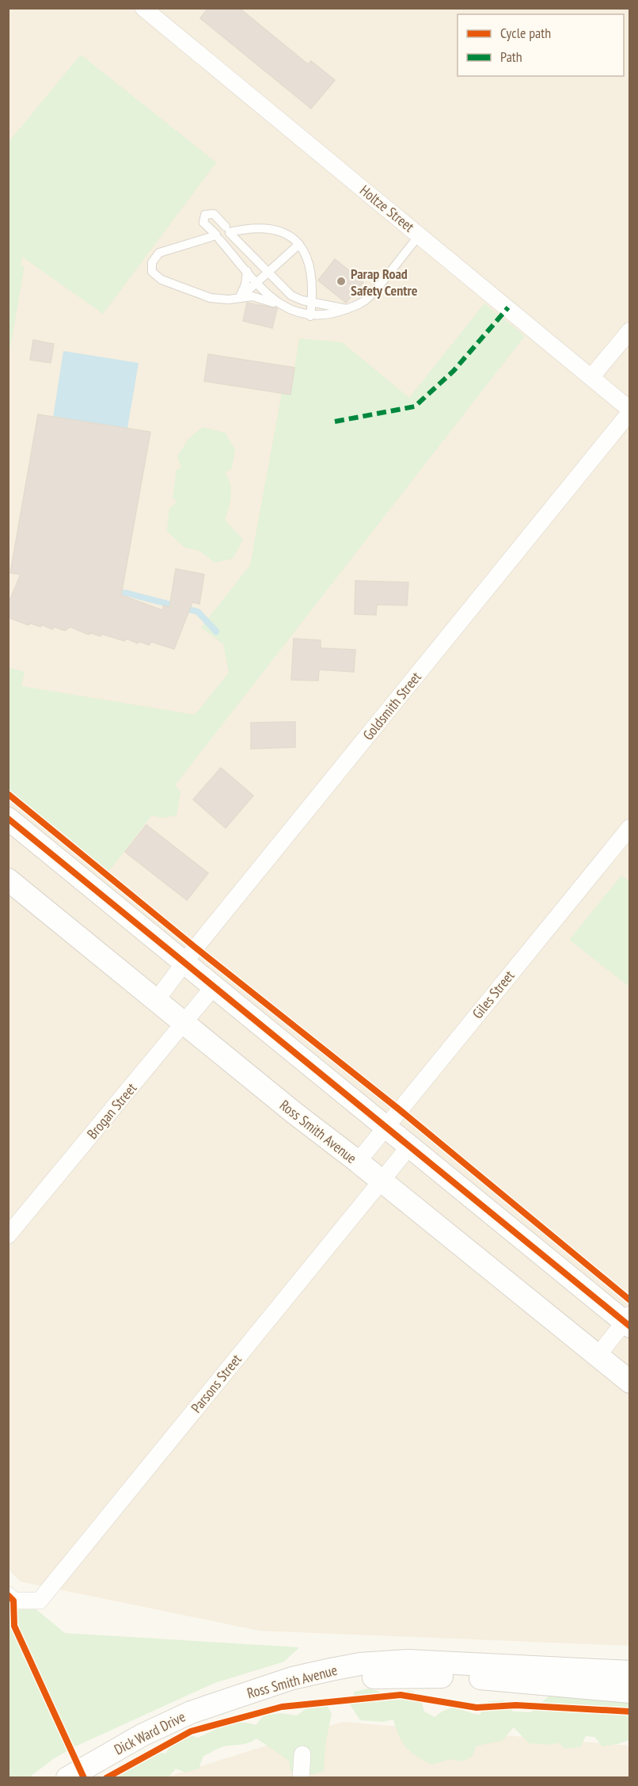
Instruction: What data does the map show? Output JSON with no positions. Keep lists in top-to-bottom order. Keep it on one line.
{"streets":{"street":["Holtze Street","Goldsmith Street","Giles Street","Brogan Street","Ross Smith Avenue","Parsons Street","Dick Ward Drive"]},"crossings":[["Holtze Street","Goldsmith Street"],["Goldsmith Street","Ross Smith Avenue"],["Giles Street","Ross Smith Avenue"],["Brogan Street","Ross Smith Avenue"],["Ross Smith Avenue","Parsons Street"],["Ross Smith Avenue","Dick Ward Drive"]],"places":["Parap Road Safety Centre"],"legend":["Cycle path","Path"]}
